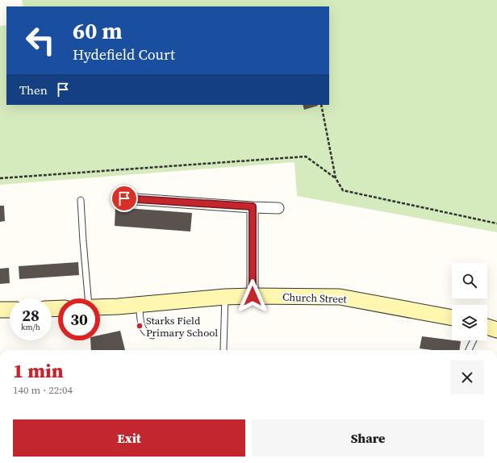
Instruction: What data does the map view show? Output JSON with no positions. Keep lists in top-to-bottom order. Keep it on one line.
{"streets":{"main road":["Church Street"]},"places":["Starks Field Primary School"],"page":{"turn":["60 m","Hydefield Court"],"then":"Then","speed":"28 km/h","limit":"30","heading":["1 min","140 m · 22:04"],"buttons":["Exit","Share"]}}
